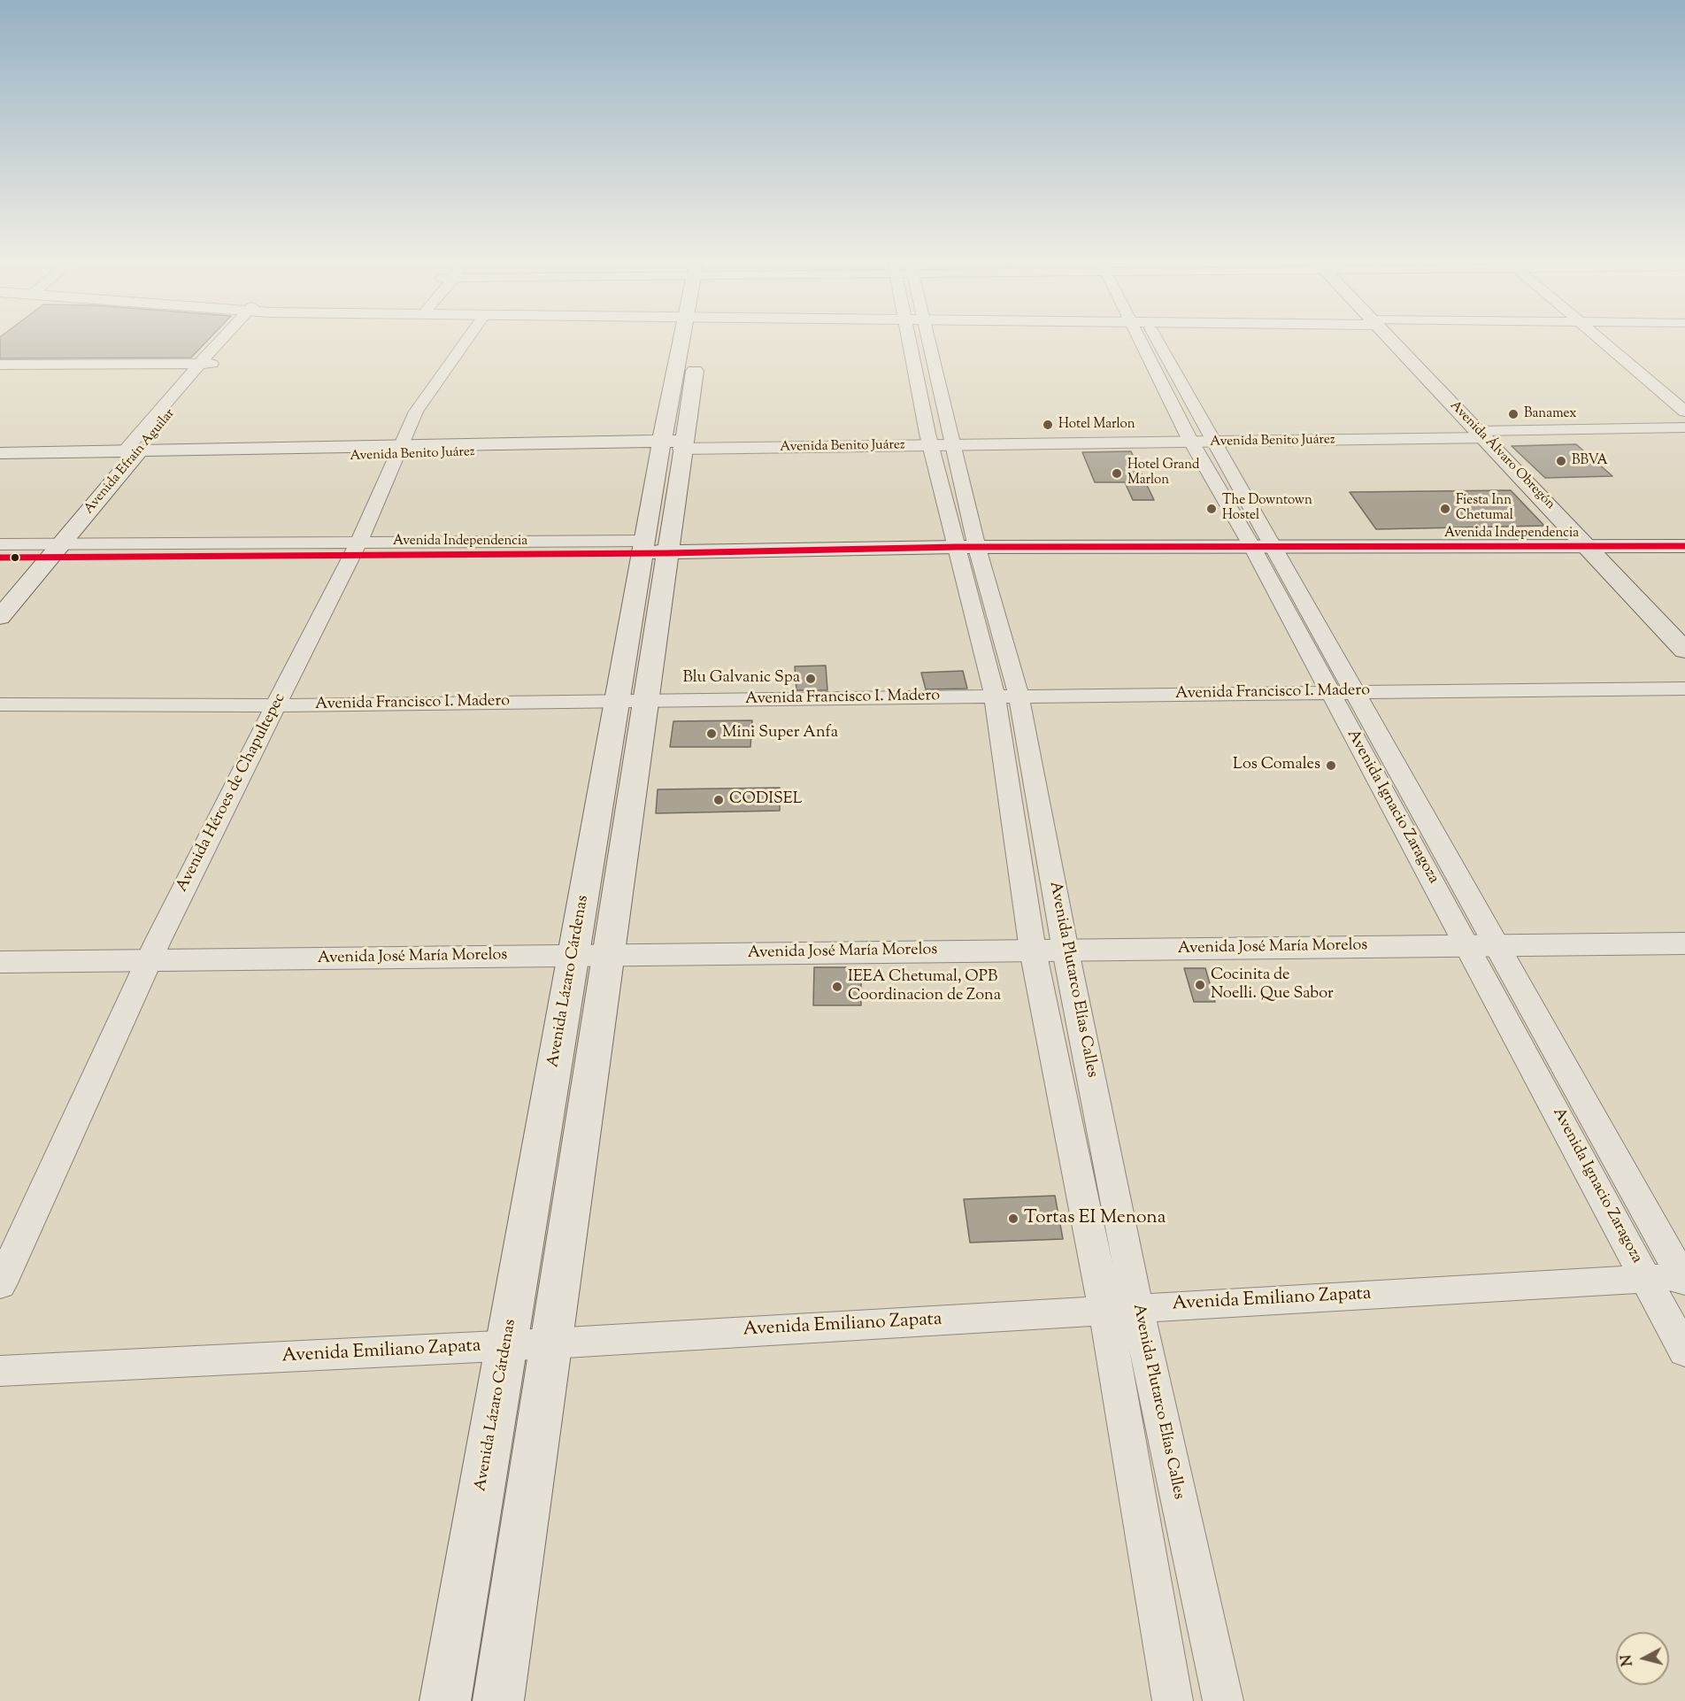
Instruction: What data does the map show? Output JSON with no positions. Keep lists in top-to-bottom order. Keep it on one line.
{"streets":{"main road":["Avenida Benito Juárez","Avenida Álvaro Obregón","Avenida Efraín Aguilar","Avenida Independencia","Avenida José María Morelos","Avenida Lázaro Cárdenas"],"street":["Avenida Francisco I. Madero","Avenida Héroes de Chapultepec","Avenida Ignacio Zaragoza","Avenida Plutarco Elías Calles","Avenida Emiliano Zapata"]},"crossings":[["Avenida Benito Juárez","Avenida Álvaro Obregón"],["Avenida Benito Juárez","Avenida Efraín Aguilar"],["Avenida Benito Juárez","Avenida Héroes de Chapultepec"],["Avenida Benito Juárez","Avenida Ignacio Zaragoza"],["Avenida Benito Juárez","Avenida Plutarco Elías Calles"],["Avenida Benito Juárez","Avenida Lázaro Cárdenas"],["Avenida Álvaro Obregón","Avenida Independencia"],["Avenida Efraín Aguilar","Avenida Independencia"],["Avenida Independencia","Avenida Héroes de Chapultepec"],["Avenida Independencia","Avenida Ignacio Zaragoza"],["Avenida Independencia","Avenida Plutarco Elías Calles"],["Avenida Independencia","Avenida Lázaro Cárdenas"],["Avenida Francisco I. Madero","Avenida Héroes de Chapultepec"],["Avenida Francisco I. Madero","Avenida Ignacio Zaragoza"],["Avenida Francisco I. Madero","Avenida Plutarco Elías Calles"],["Avenida Francisco I. Madero","Avenida Lázaro Cárdenas"],["Avenida Héroes de Chapultepec","Avenida José María Morelos"],["Avenida Ignacio Zaragoza","Avenida José María Morelos"],["Avenida Ignacio Zaragoza","Avenida Emiliano Zapata"],["Avenida José María Morelos","Avenida Plutarco Elías Calles"],["Avenida José María Morelos","Avenida Lázaro Cárdenas"],["Avenida Plutarco Elías Calles","Avenida Emiliano Zapata"],["Avenida Lázaro Cárdenas","Avenida Emiliano Zapata"]],"places":["Banamex","Hotel Marlon","BBVA","Hotel Grand Marlon","The Downtown Hostel","Fiesta Inn Chetumal","Blu Galvanic Spa","Mini Super Anfa","Los Comales","CODISEL","Cocinita de Noelli. Que Sabor","IEEA Chetumal, OPB Coordinacion de Zona","Tortas EI Menona"],"north":"left"}
